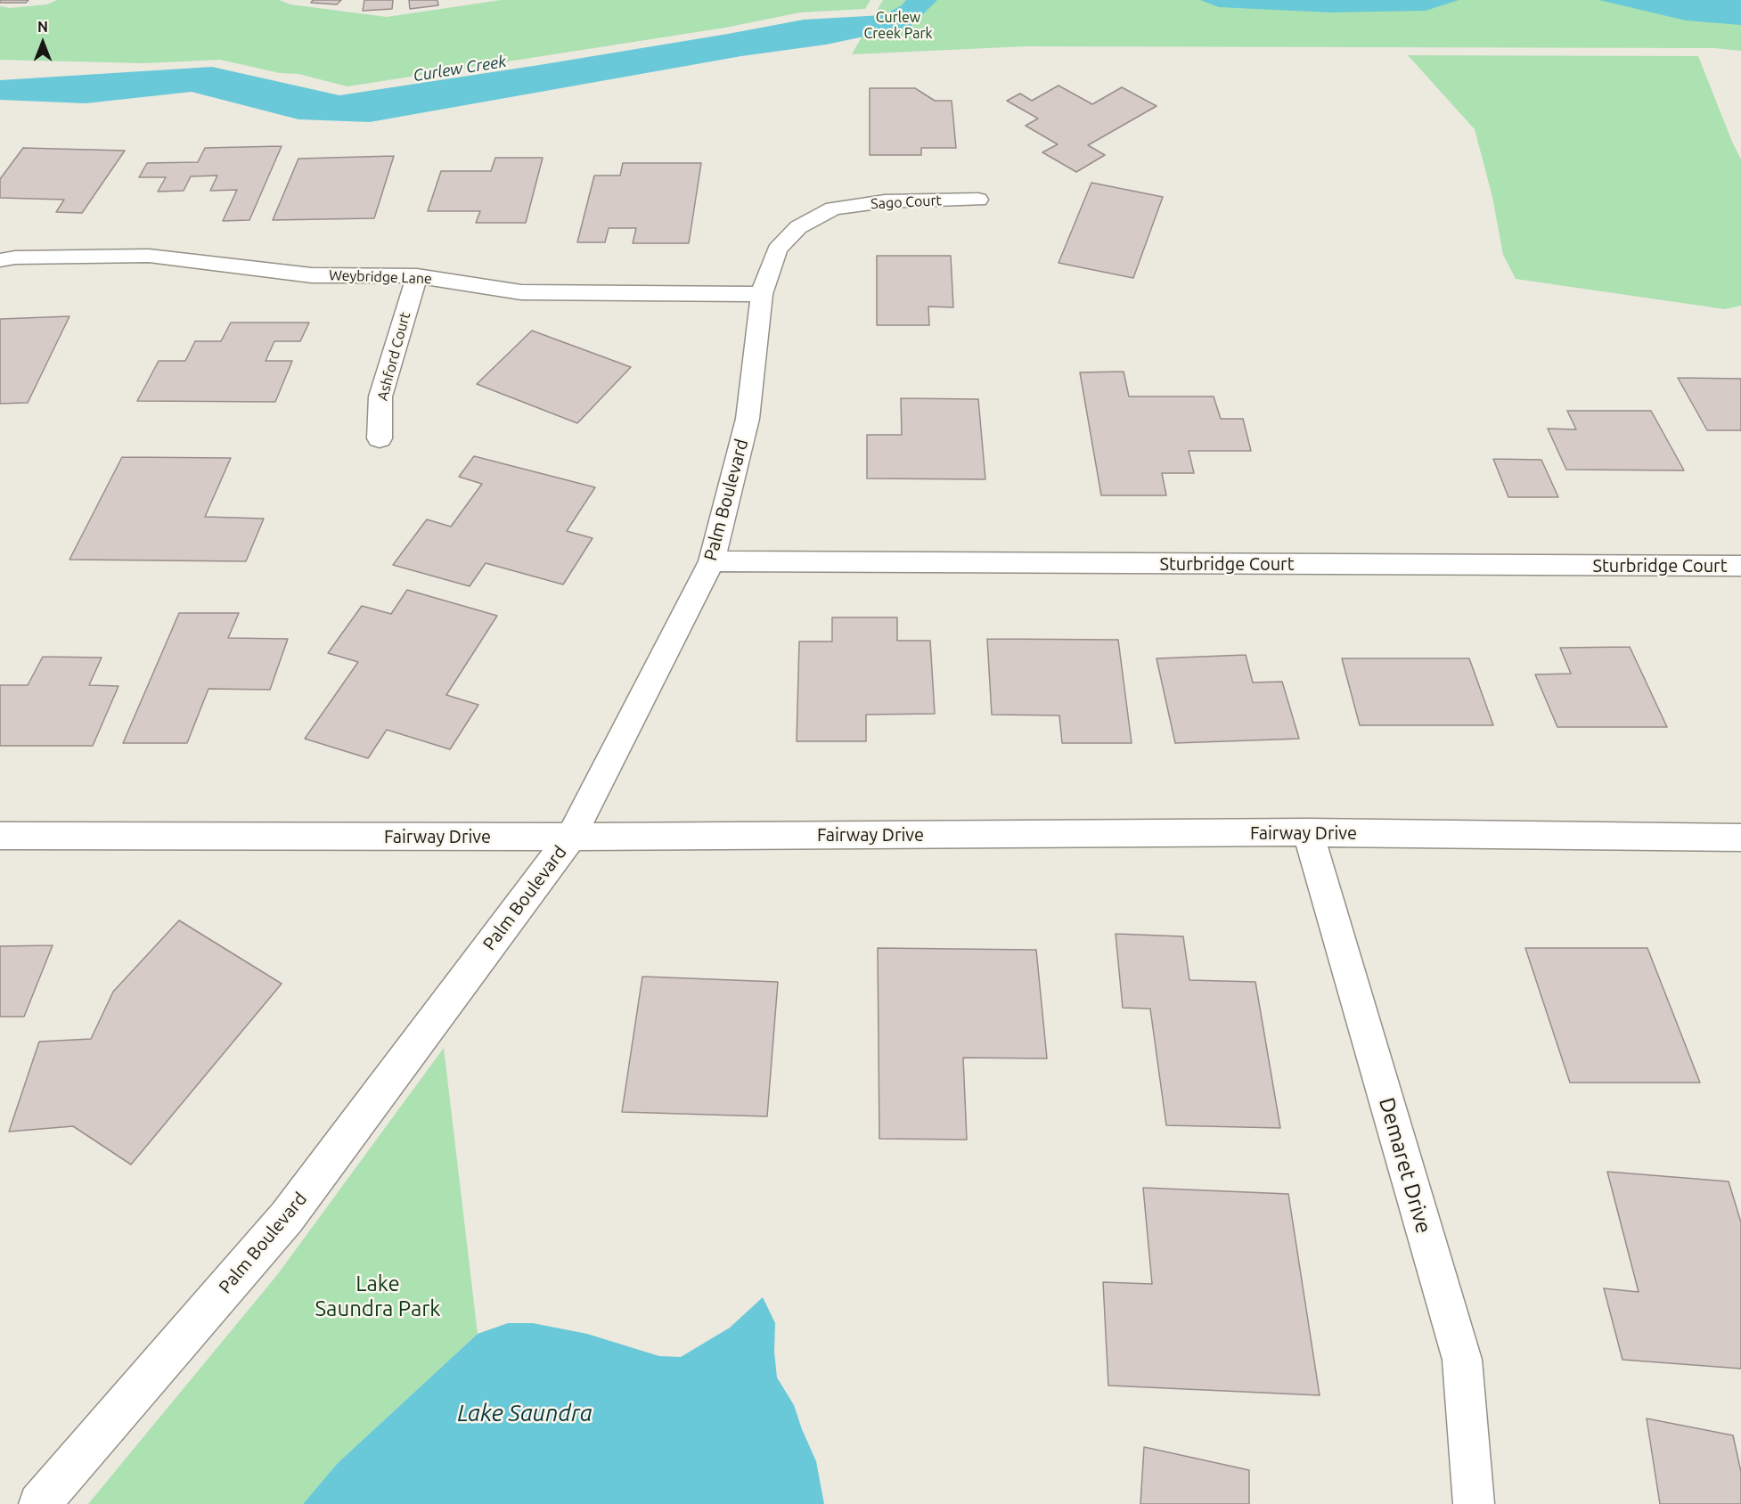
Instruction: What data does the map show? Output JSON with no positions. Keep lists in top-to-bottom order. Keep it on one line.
{"streets":{"street":["Sago Court","Weybridge Lane","Ashford Court","Palm Boulevard","Sturbridge Court","Fairway Drive","Demaret Drive"]},"crossings":[["Sago Court","Palm Boulevard"],["Weybridge Lane","Ashford Court"],["Weybridge Lane","Palm Boulevard"],["Palm Boulevard","Sturbridge Court"],["Palm Boulevard","Fairway Drive"],["Fairway Drive","Demaret Drive"]],"water":["Curlew Creek","Lake Saundra"],"parks":["Curlew Creek Park","Lake Saundra Park"],"north":"top"}
